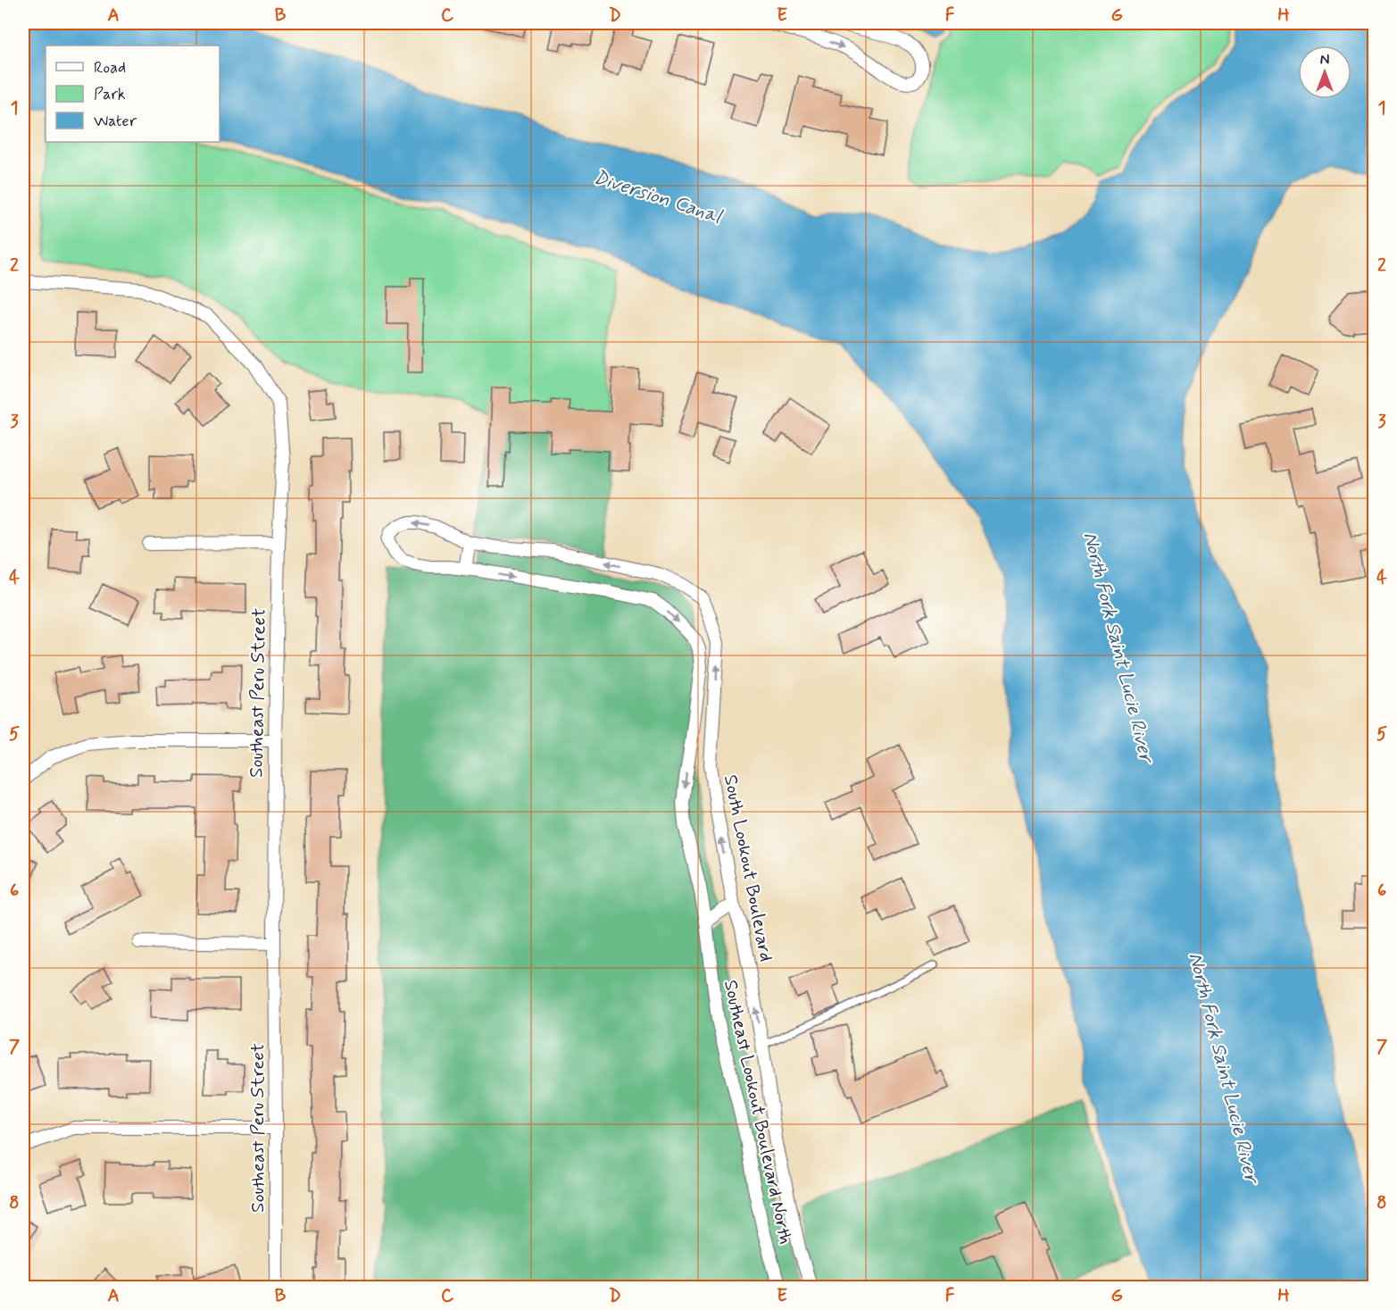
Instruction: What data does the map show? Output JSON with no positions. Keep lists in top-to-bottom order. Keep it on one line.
{"streets":{"street":["Southeast Peru Street","South Lookout Boulevard","Southeast Lookout Boulevard North"]},"one_way":["South Lookout Boulevard","Southeast Lookout Boulevard North"],"water":["Diversion Canal","North Fork Saint Lucie River"],"legend":["Road","Park","Water"],"north":"top","grid":{"columns":["A","B","C","D","E","F","G","H"],"rows":["1","2","3","4","5","6","7","8"]}}
